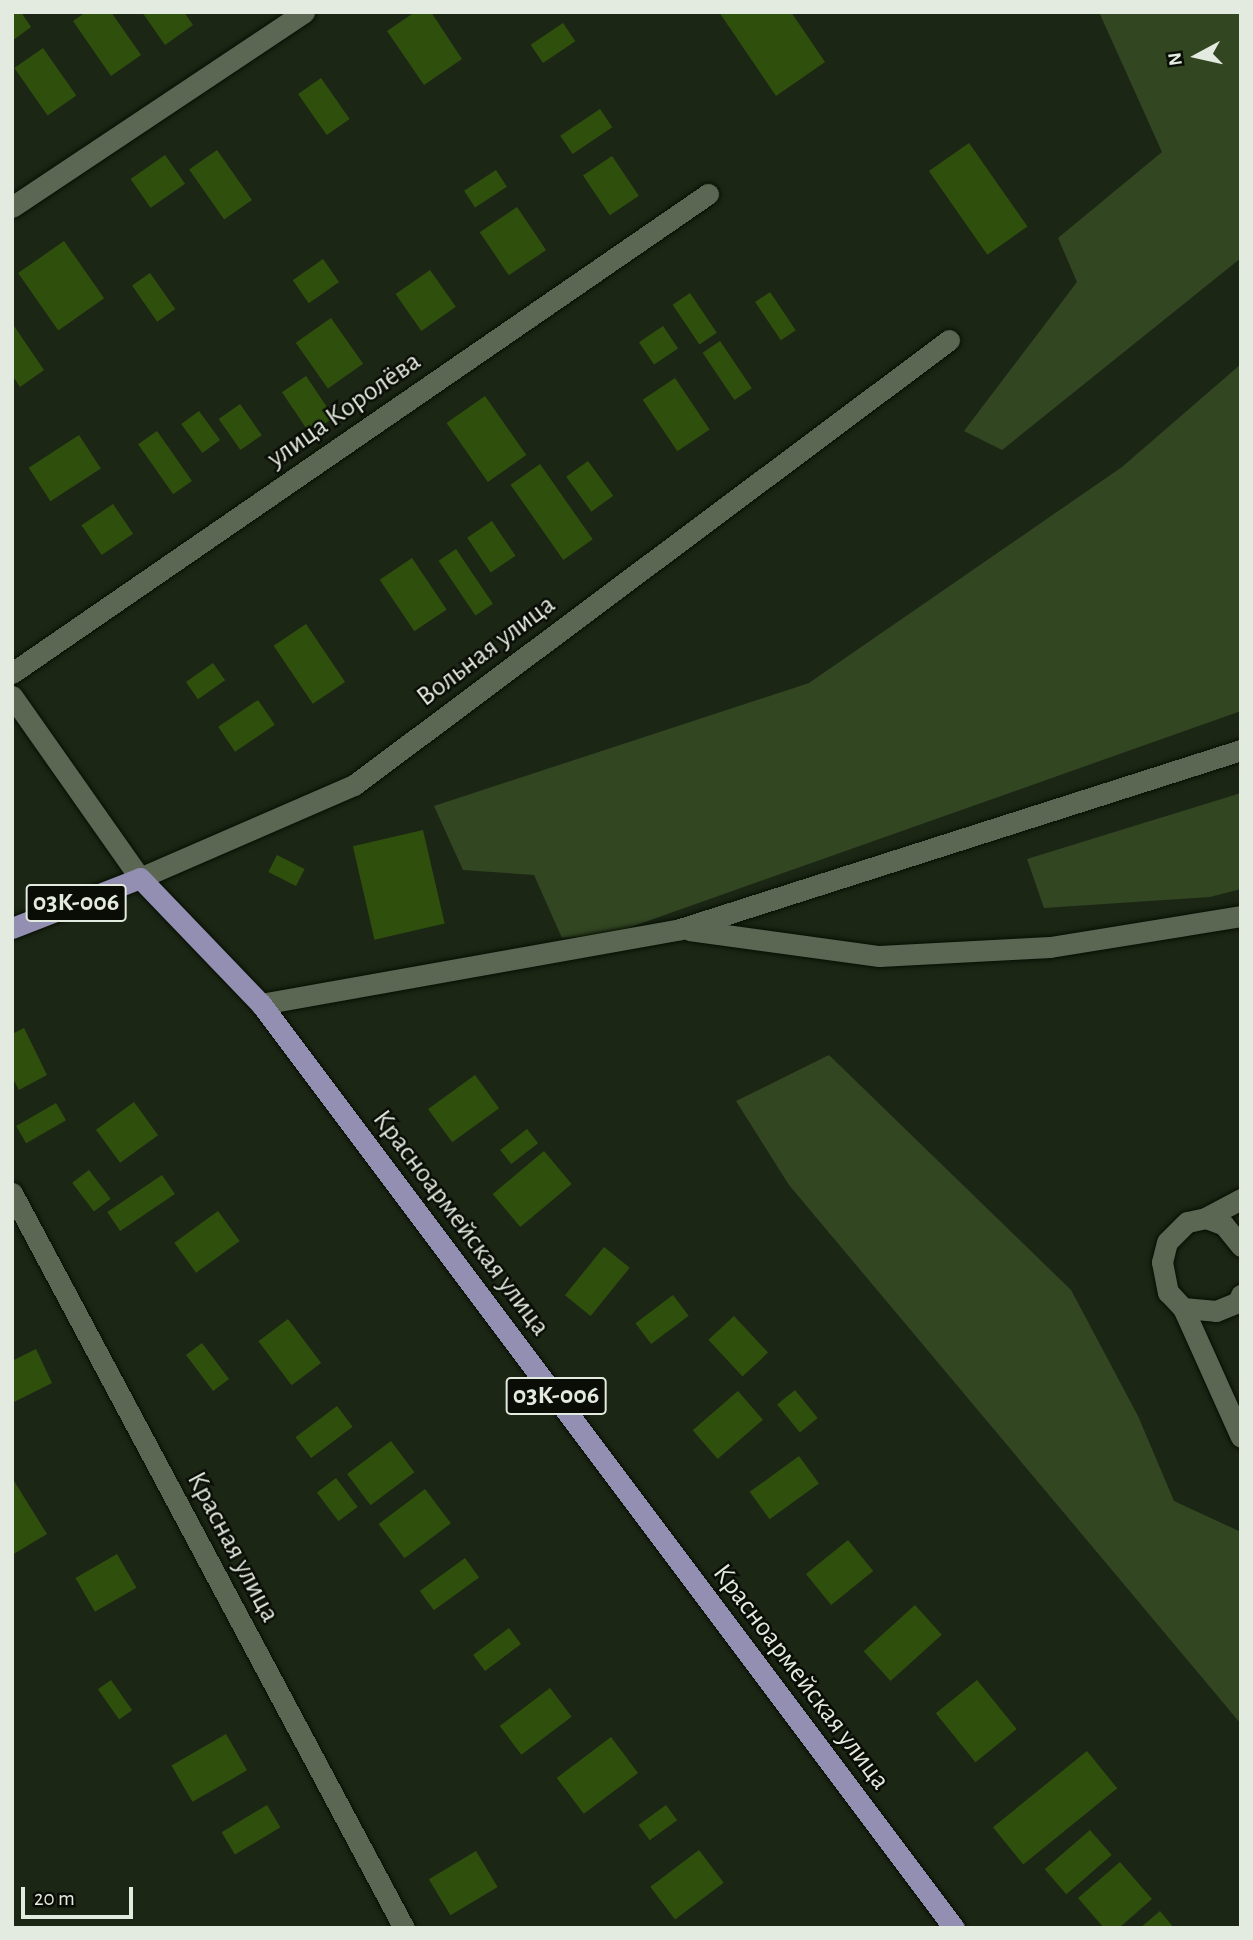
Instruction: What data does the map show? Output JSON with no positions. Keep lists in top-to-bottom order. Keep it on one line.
{"streets":{"main road":["Вольная улица","03К-006","Красноармейская улица"],"street":["улица Королёва","Красная улица"]},"crossings":[["Вольная улица","Красноармейская улица"]],"scale_bar":"20 m","north":"left"}
